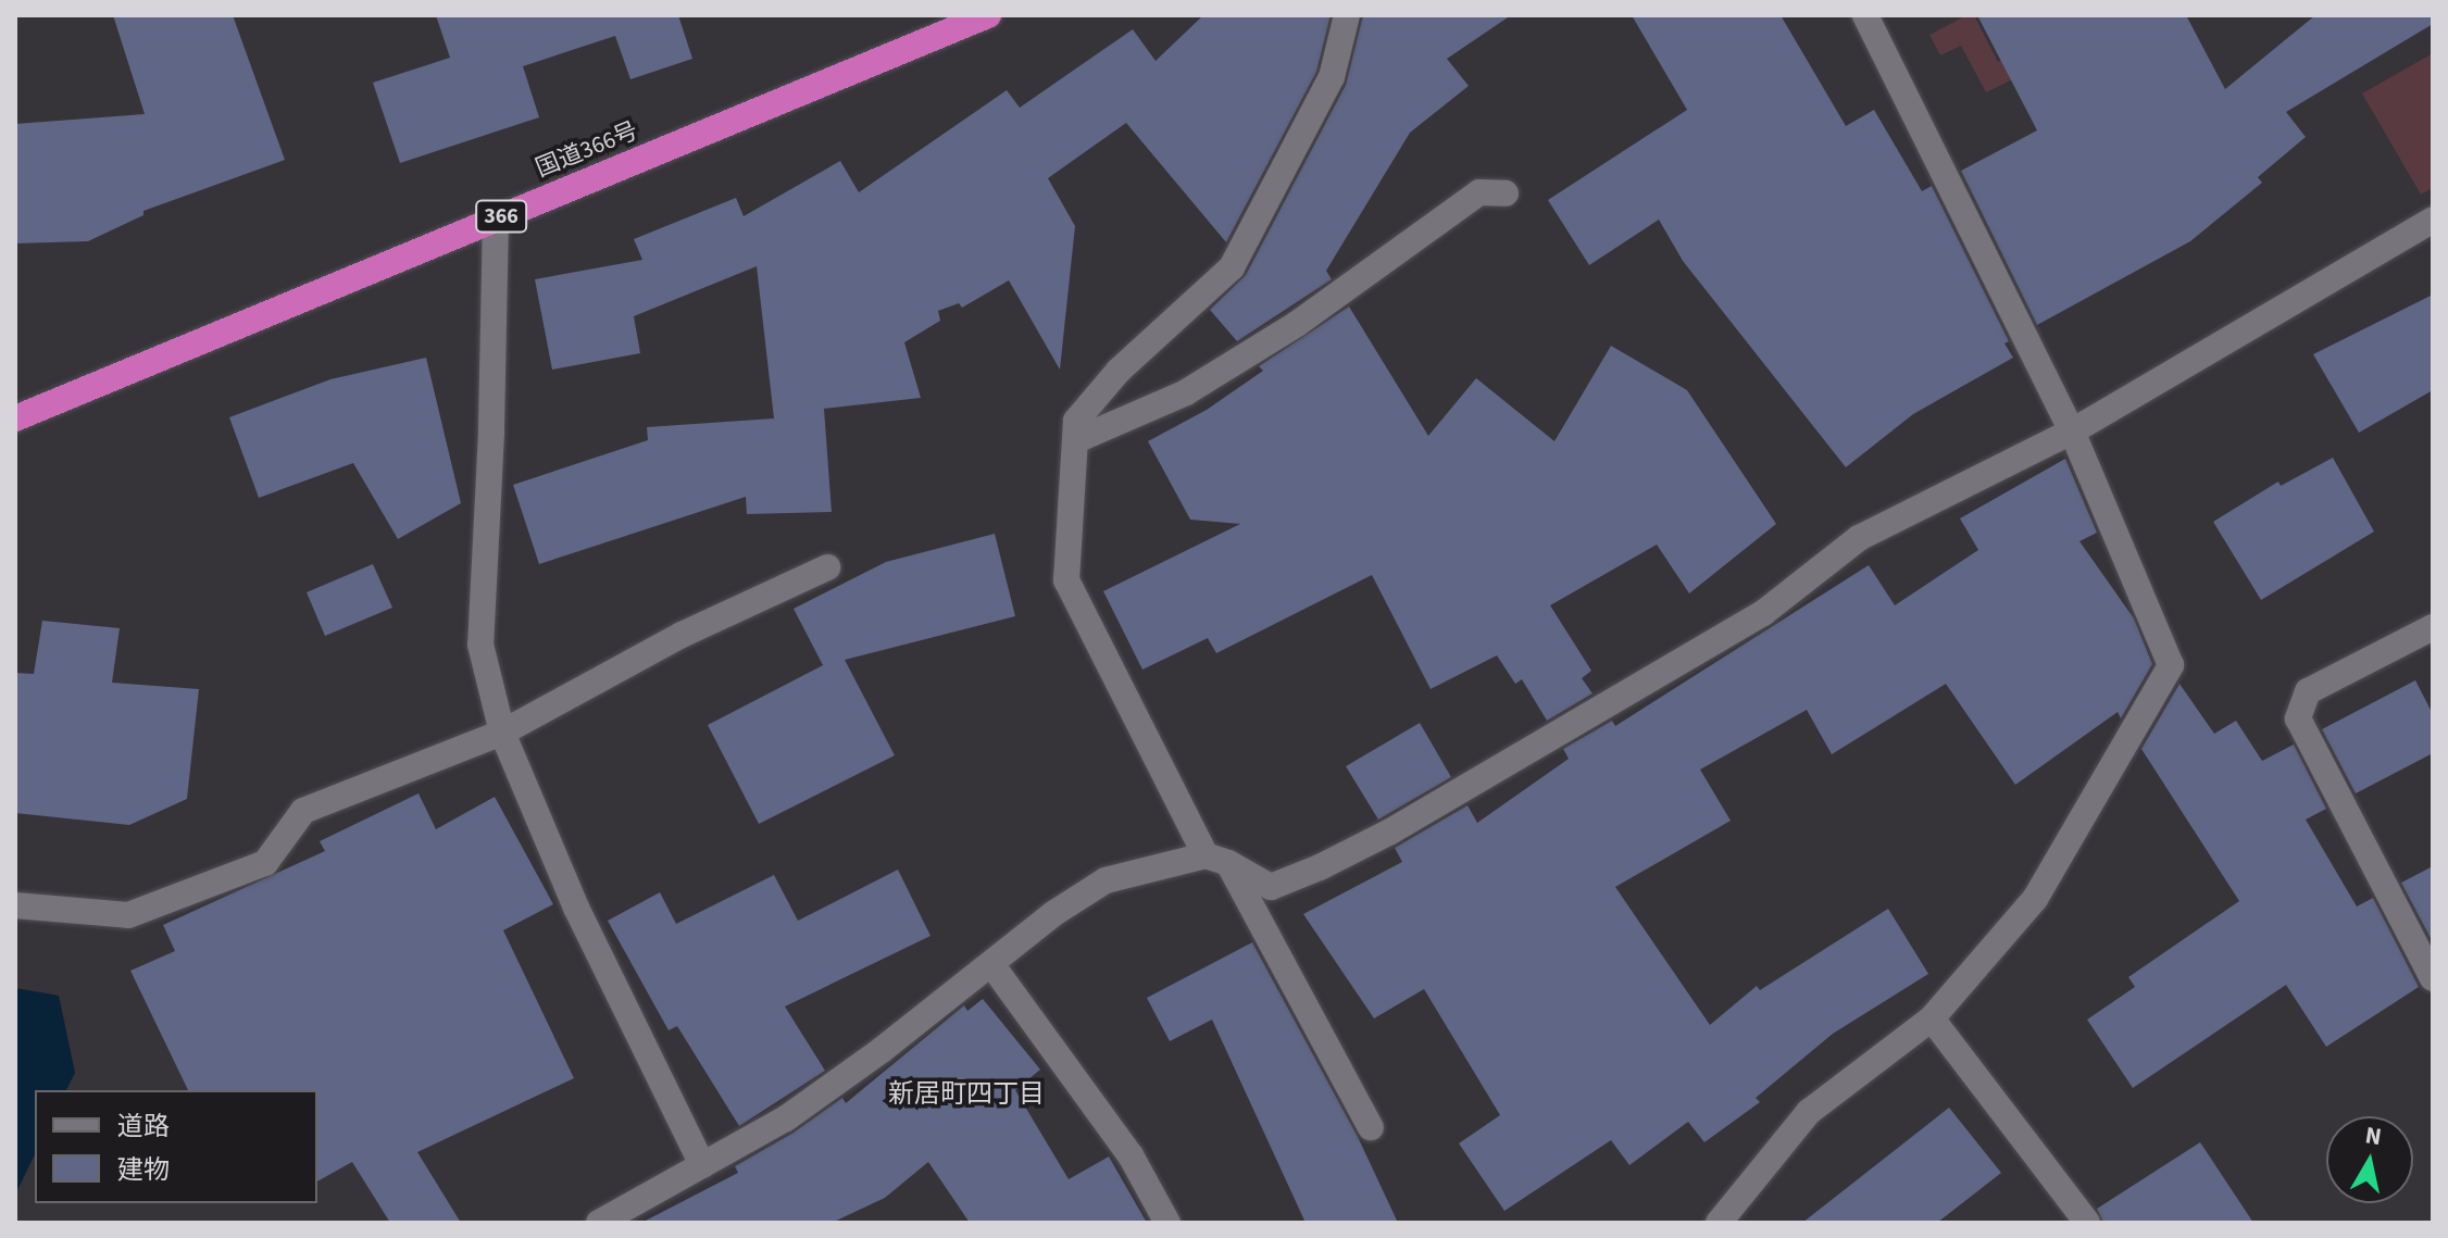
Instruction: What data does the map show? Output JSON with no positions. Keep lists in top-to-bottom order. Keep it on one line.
{"streets":{"highway":["国道366号","366"]},"districts":["新居町四丁目"],"legend":["道路","建物"],"north":"top"}
